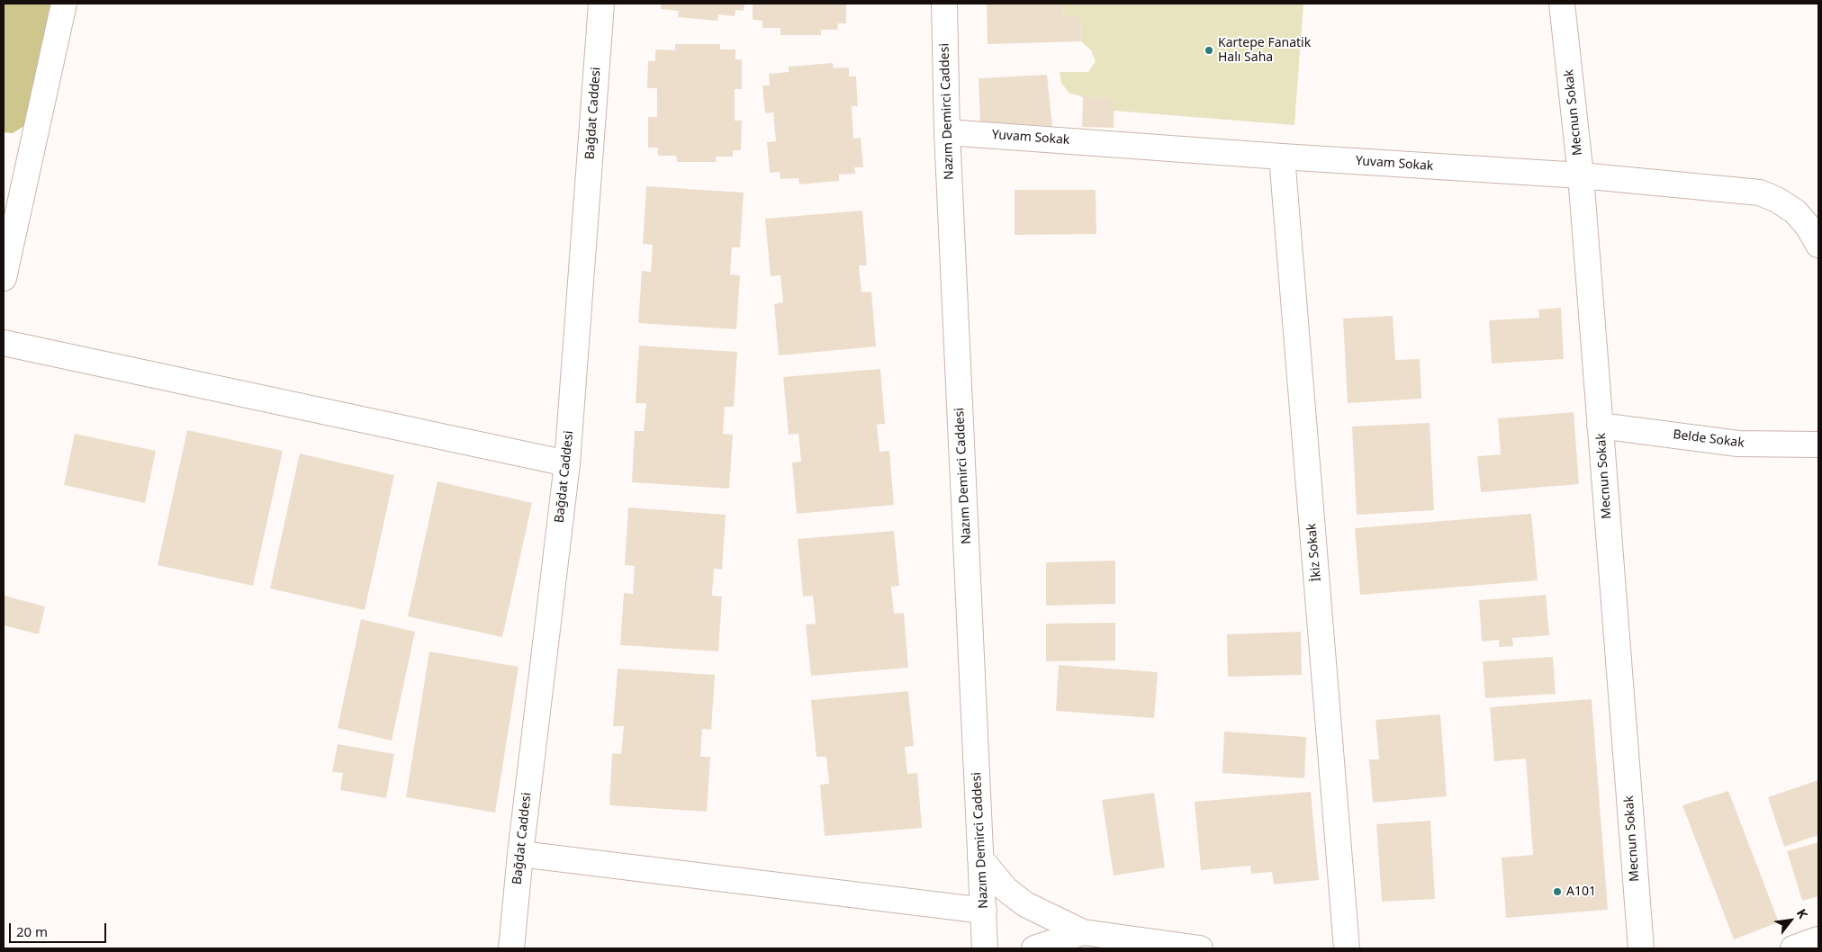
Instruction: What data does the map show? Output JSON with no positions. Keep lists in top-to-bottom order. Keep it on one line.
{"streets":{"street":["Nazım Demirci Caddesi","Mecnun Sokak","Bağdat Caddesi","Yuvam Sokak","Belde Sokak","İkiz Sokak"]},"crossings":[["Nazım Demirci Caddesi","Yuvam Sokak"],["Mecnun Sokak","Yuvam Sokak"],["Mecnun Sokak","Belde Sokak"],["Yuvam Sokak","İkiz Sokak"]],"places":["Kartepe Fanatik Halı Saha","A101"],"scale_bar":"20 m","north":"top right"}
